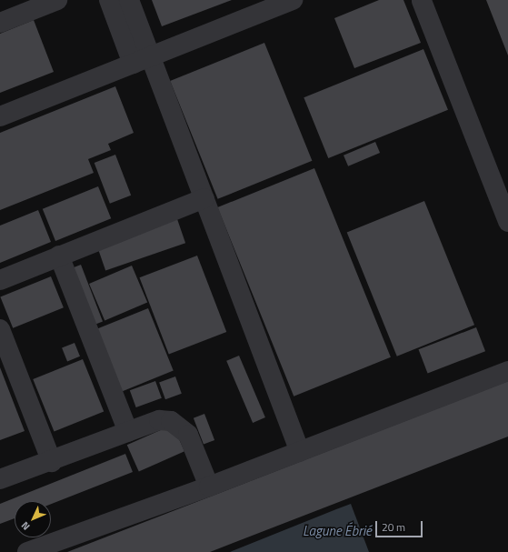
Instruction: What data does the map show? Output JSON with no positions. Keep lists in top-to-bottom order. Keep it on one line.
{"water":["Lagune Ébrié"],"scale_bar":"20 m","north":"bottom left"}
